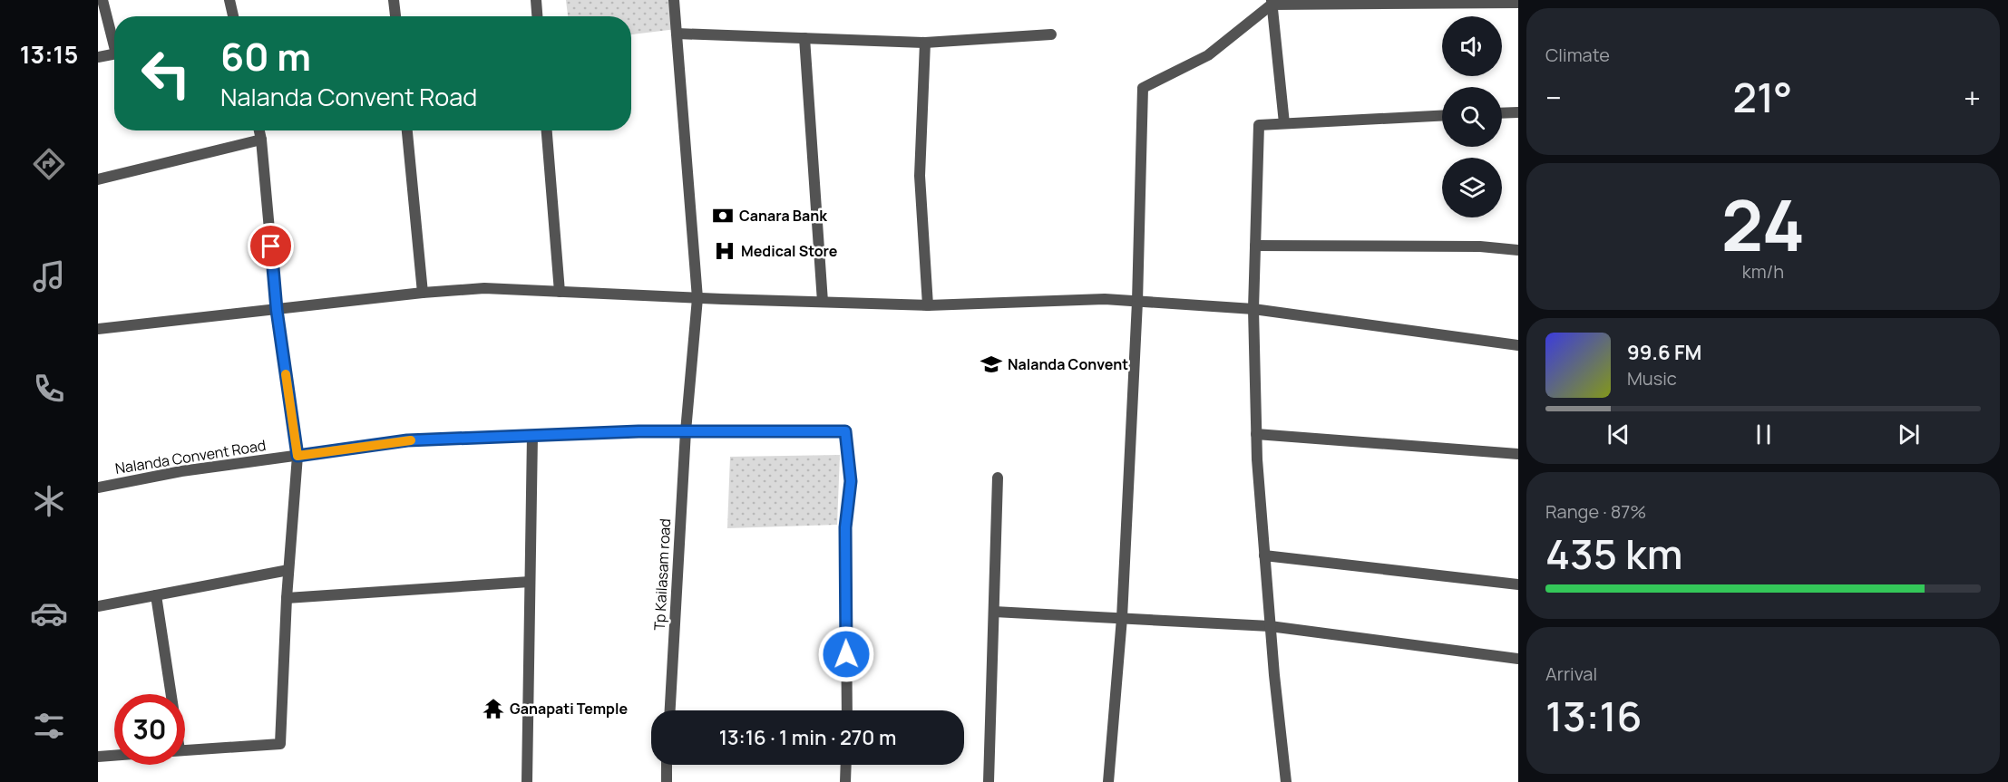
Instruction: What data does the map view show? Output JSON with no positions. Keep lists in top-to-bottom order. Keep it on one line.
{"streets":{"street":["Nalanda Convent Road","Tp Kailasam road"]},"crossings":[["Nalanda Convent Road","Tp Kailasam road"]],"places":{"bank":["Canara Bank"],"hospital":["Medical Store"],"school or university":["Nalanda Convent"],"temple":["Ganapati Temple"]},"page":{"tabs":"13:15","tile":["Climate",["24","km/h"],["Range · 87%","435 km"],["Arrival","13:16"]],"turn":["60 m","Nalanda Convent Road"],"heat":["−","21°","+"],"song":["99.6 FM","Music"],"limit":"30","trip":"13:16 · 1 min · 270 m"}}
